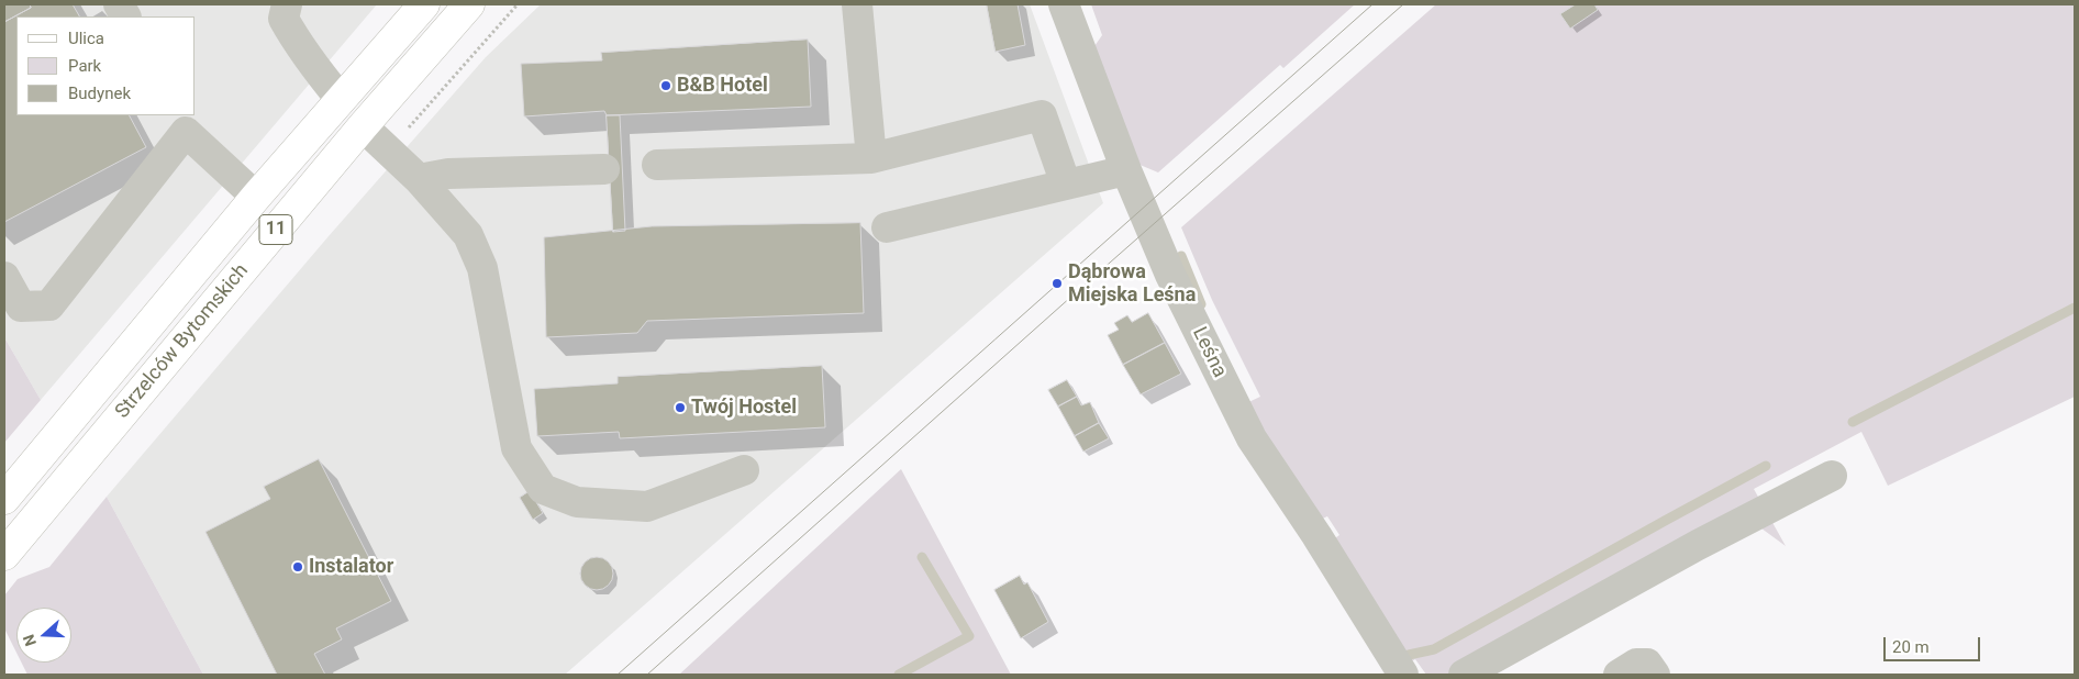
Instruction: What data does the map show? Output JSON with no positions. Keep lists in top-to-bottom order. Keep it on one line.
{"streets":{"main road":["11","Strzelców Bytomskich"],"street":["Leśna"]},"places":["B&B Hotel","Dąbrowa Miejska Leśna","Twój Hostel","Instalator"],"legend":["Ulica","Park","Budynek"],"scale_bar":"20 m","north":"left"}
